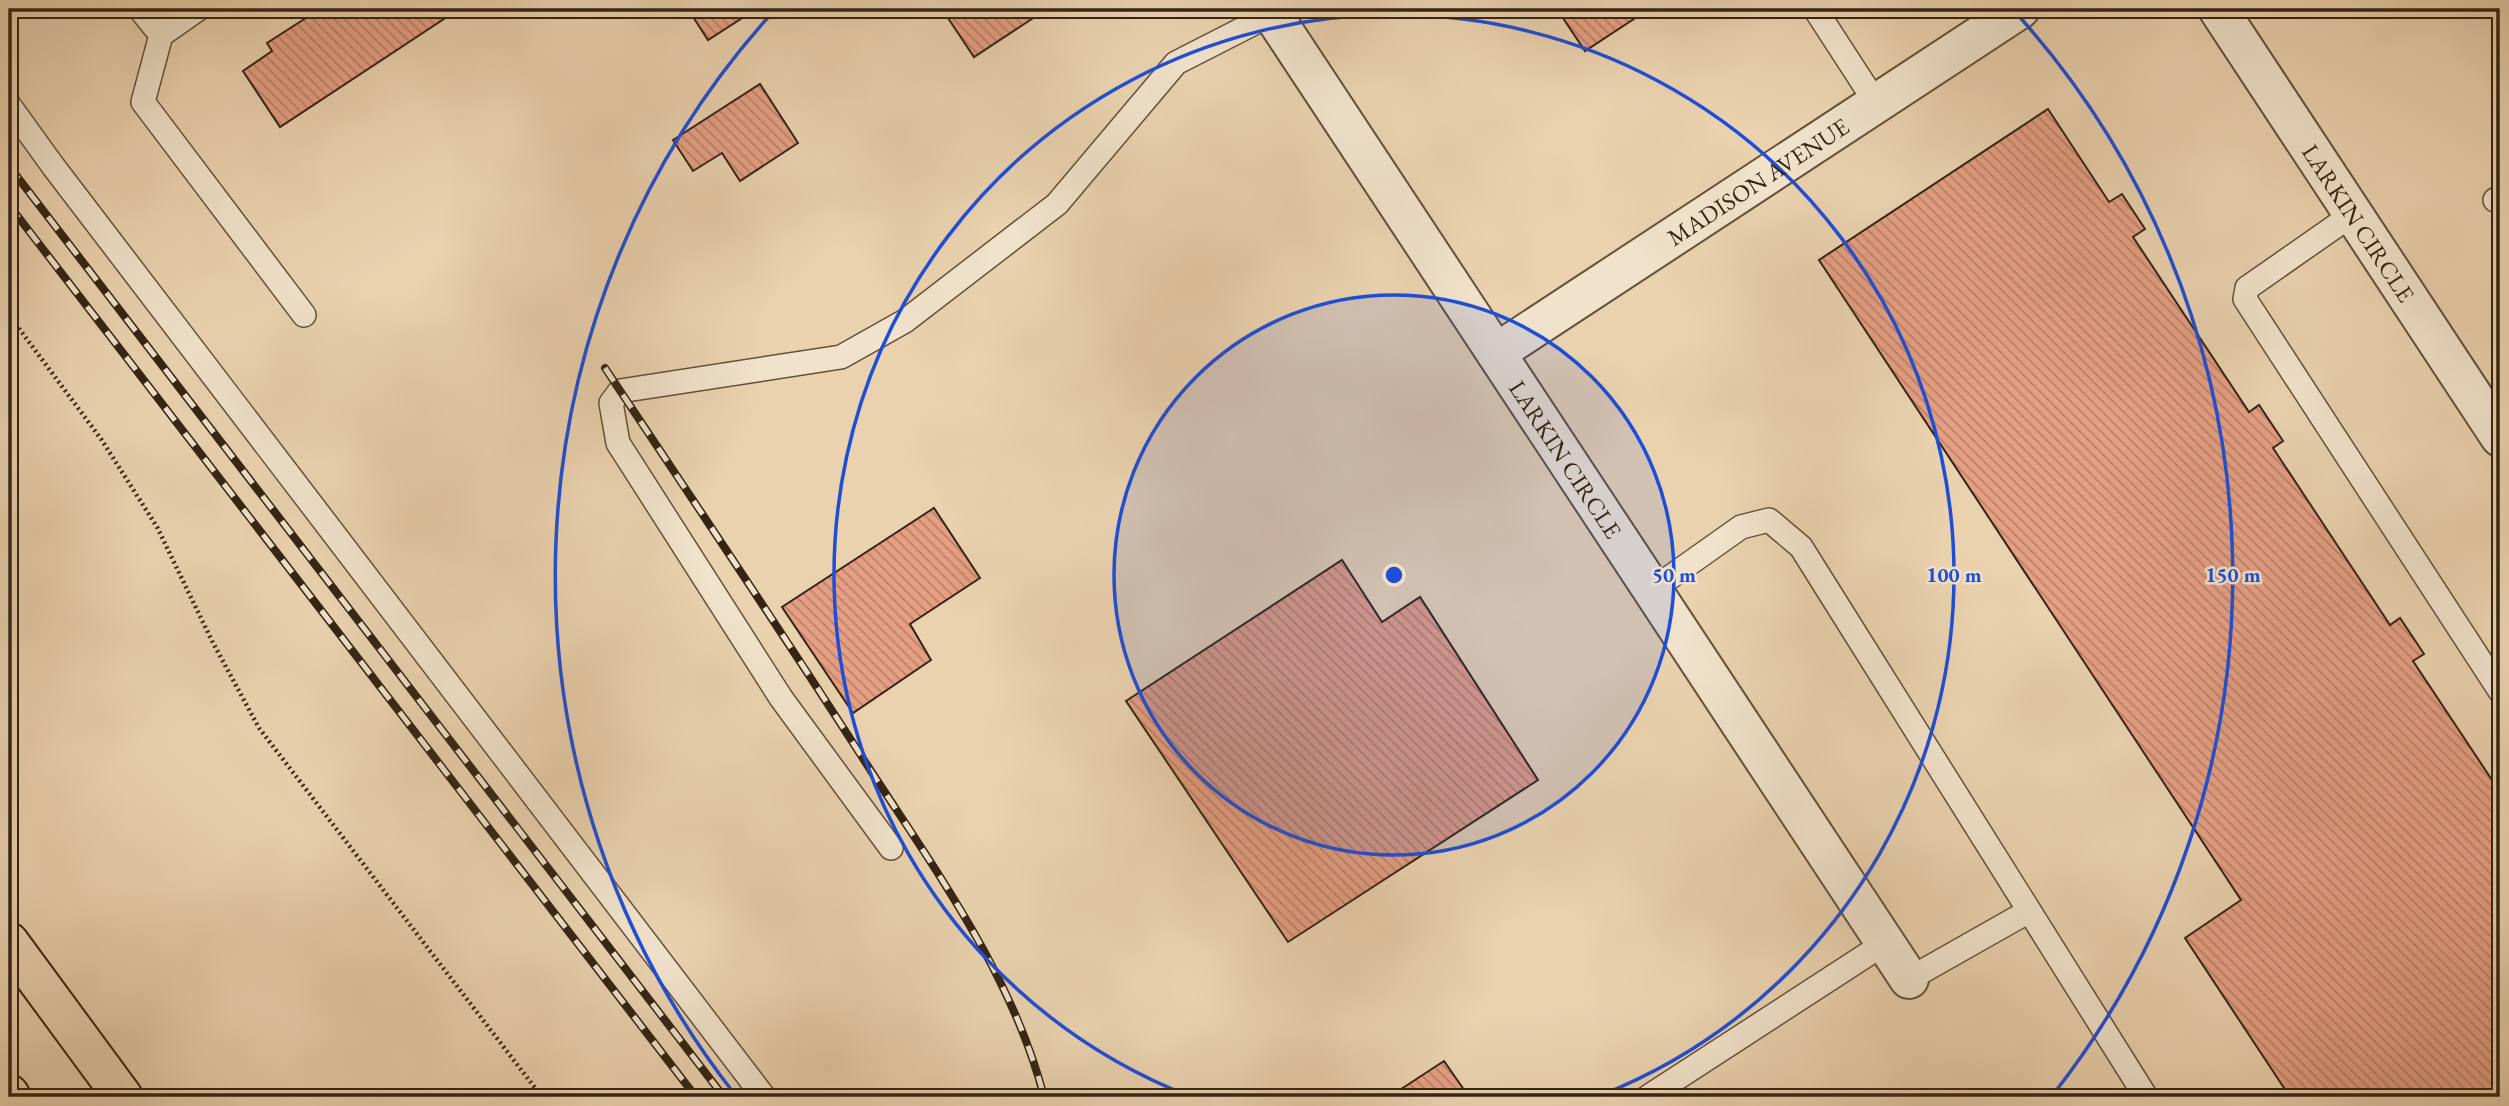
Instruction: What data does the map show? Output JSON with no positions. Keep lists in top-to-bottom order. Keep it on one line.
{"streets":{"street":["MADISON AVENUE","LARKIN CIRCLE"]},"crossings":[["MADISON AVENUE","LARKIN CIRCLE"]],"rings":["50 m","100 m","150 m"]}
